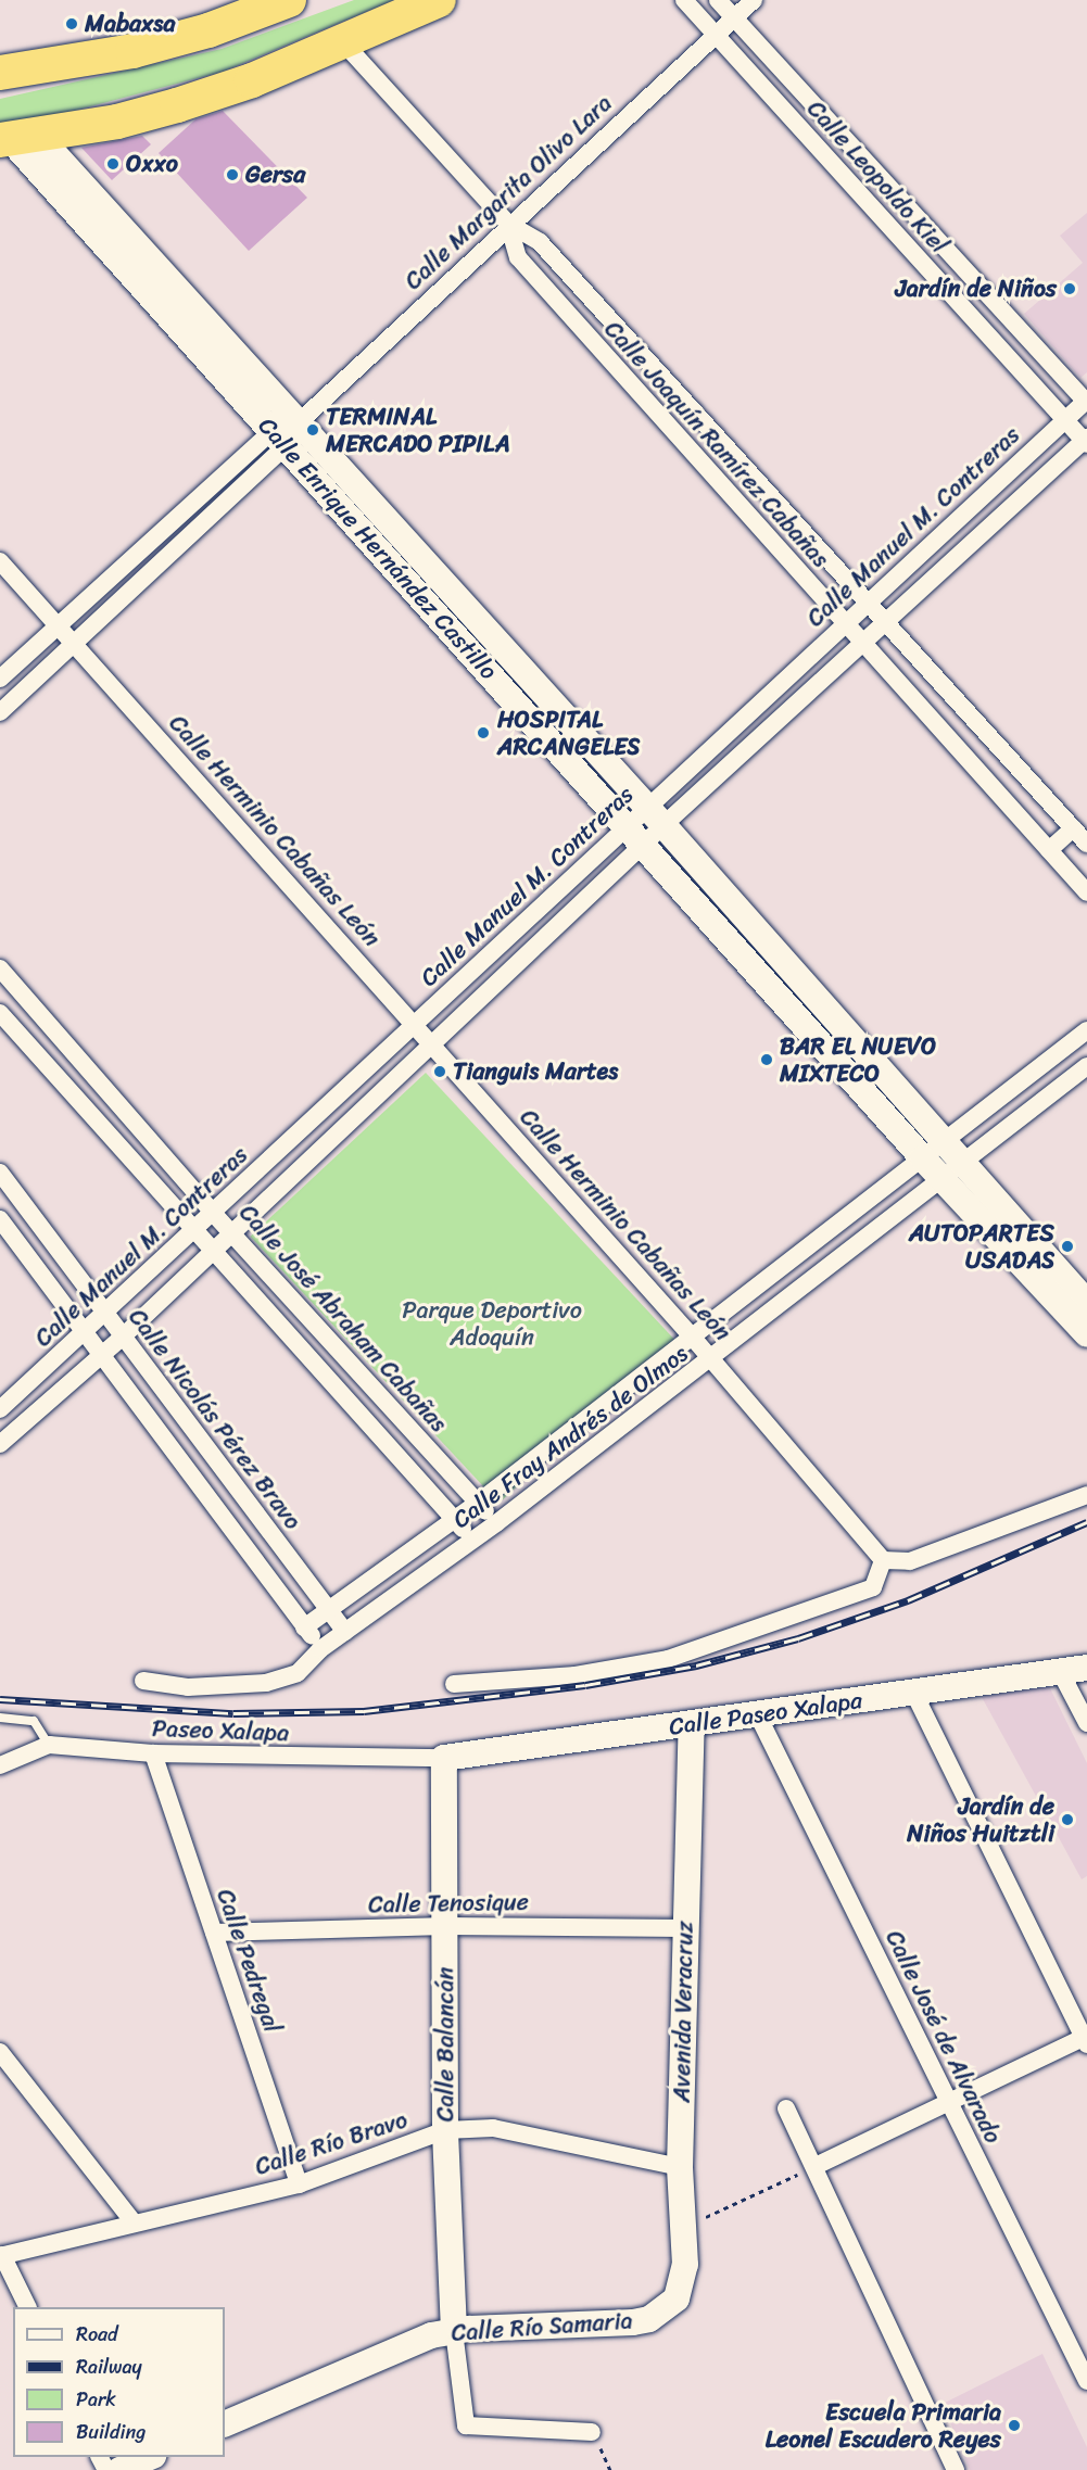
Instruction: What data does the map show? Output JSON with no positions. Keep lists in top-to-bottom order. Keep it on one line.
{"streets":{"main road":["Calle Enrique Hernández Castillo","Calle Paseo Xalapa","Avenida Veracruz","Calle Balancán","Calle Río Samaria"],"street":["Calle Leopoldo Kiel","Calle Margarita Olivo Lara","Calle Joaquín Ramírez Cabañas","Calle Manuel M. Contreras","Calle Herminio Cabañas León","Calle José Abraham Cabañas","Calle Nicolás Pérez Bravo","Calle Fray Andrés de Olmos","Paseo Xalapa","Calle Tenosique","Calle Pedregal","Calle José de Alvarado","Calle Río Bravo"]},"crossings":[["Calle Leopoldo Kiel","Calle Margarita Olivo Lara"],["Calle Leopoldo Kiel","Calle Manuel M. Contreras"],["Calle Margarita Olivo Lara","Calle Joaquín Ramírez Cabañas"],["Calle Margarita Olivo Lara","Calle Enrique Hernández Castillo"],["Calle Margarita Olivo Lara","Calle Herminio Cabañas León"],["Calle Joaquín Ramírez Cabañas","Calle Manuel M. Contreras"],["Calle Manuel M. Contreras","Calle Enrique Hernández Castillo"],["Calle Manuel M. Contreras","Calle Herminio Cabañas León"],["Calle Manuel M. Contreras","Calle José Abraham Cabañas"],["Calle Manuel M. Contreras","Calle Nicolás Pérez Bravo"],["Calle Enrique Hernández Castillo","Calle Fray Andrés de Olmos"],["Calle Herminio Cabañas León","Calle Fray Andrés de Olmos"],["Calle José Abraham Cabañas","Calle Fray Andrés de Olmos"],["Calle Nicolás Pérez Bravo","Calle Fray Andrés de Olmos"],["Calle Paseo Xalapa","Paseo Xalapa"],["Calle Paseo Xalapa","Avenida Veracruz"],["Calle Paseo Xalapa","Calle José de Alvarado"],["Calle Paseo Xalapa","Calle Balancán"],["Paseo Xalapa","Calle Pedregal"],["Paseo Xalapa","Calle Balancán"],["Calle Tenosique","Calle Pedregal"],["Calle Tenosique","Avenida Veracruz"],["Calle Tenosique","Calle Balancán"],["Calle Pedregal","Calle Río Bravo"],["Avenida Veracruz","Calle Río Bravo"],["Avenida Veracruz","Calle Río Samaria"],["Calle Balancán","Calle Río Bravo"],["Calle Balancán","Calle Río Samaria"]],"parks":["Parque Deportivo Adoquín"],"places":["Mabaxsa","Oxxo","Gersa","Jardín de Niños","TERMINAL MERCADO PIPILA","HOSPITAL ARCANGELES","BAR EL NUEVO MIXTECO","Tianguis Martes","AUTOPARTES USADAS","Jardín de Niños Huitztli","Escuela Primaria Leonel Escudero Reyes"],"legend":["Road","Railway","Park","Building"]}
